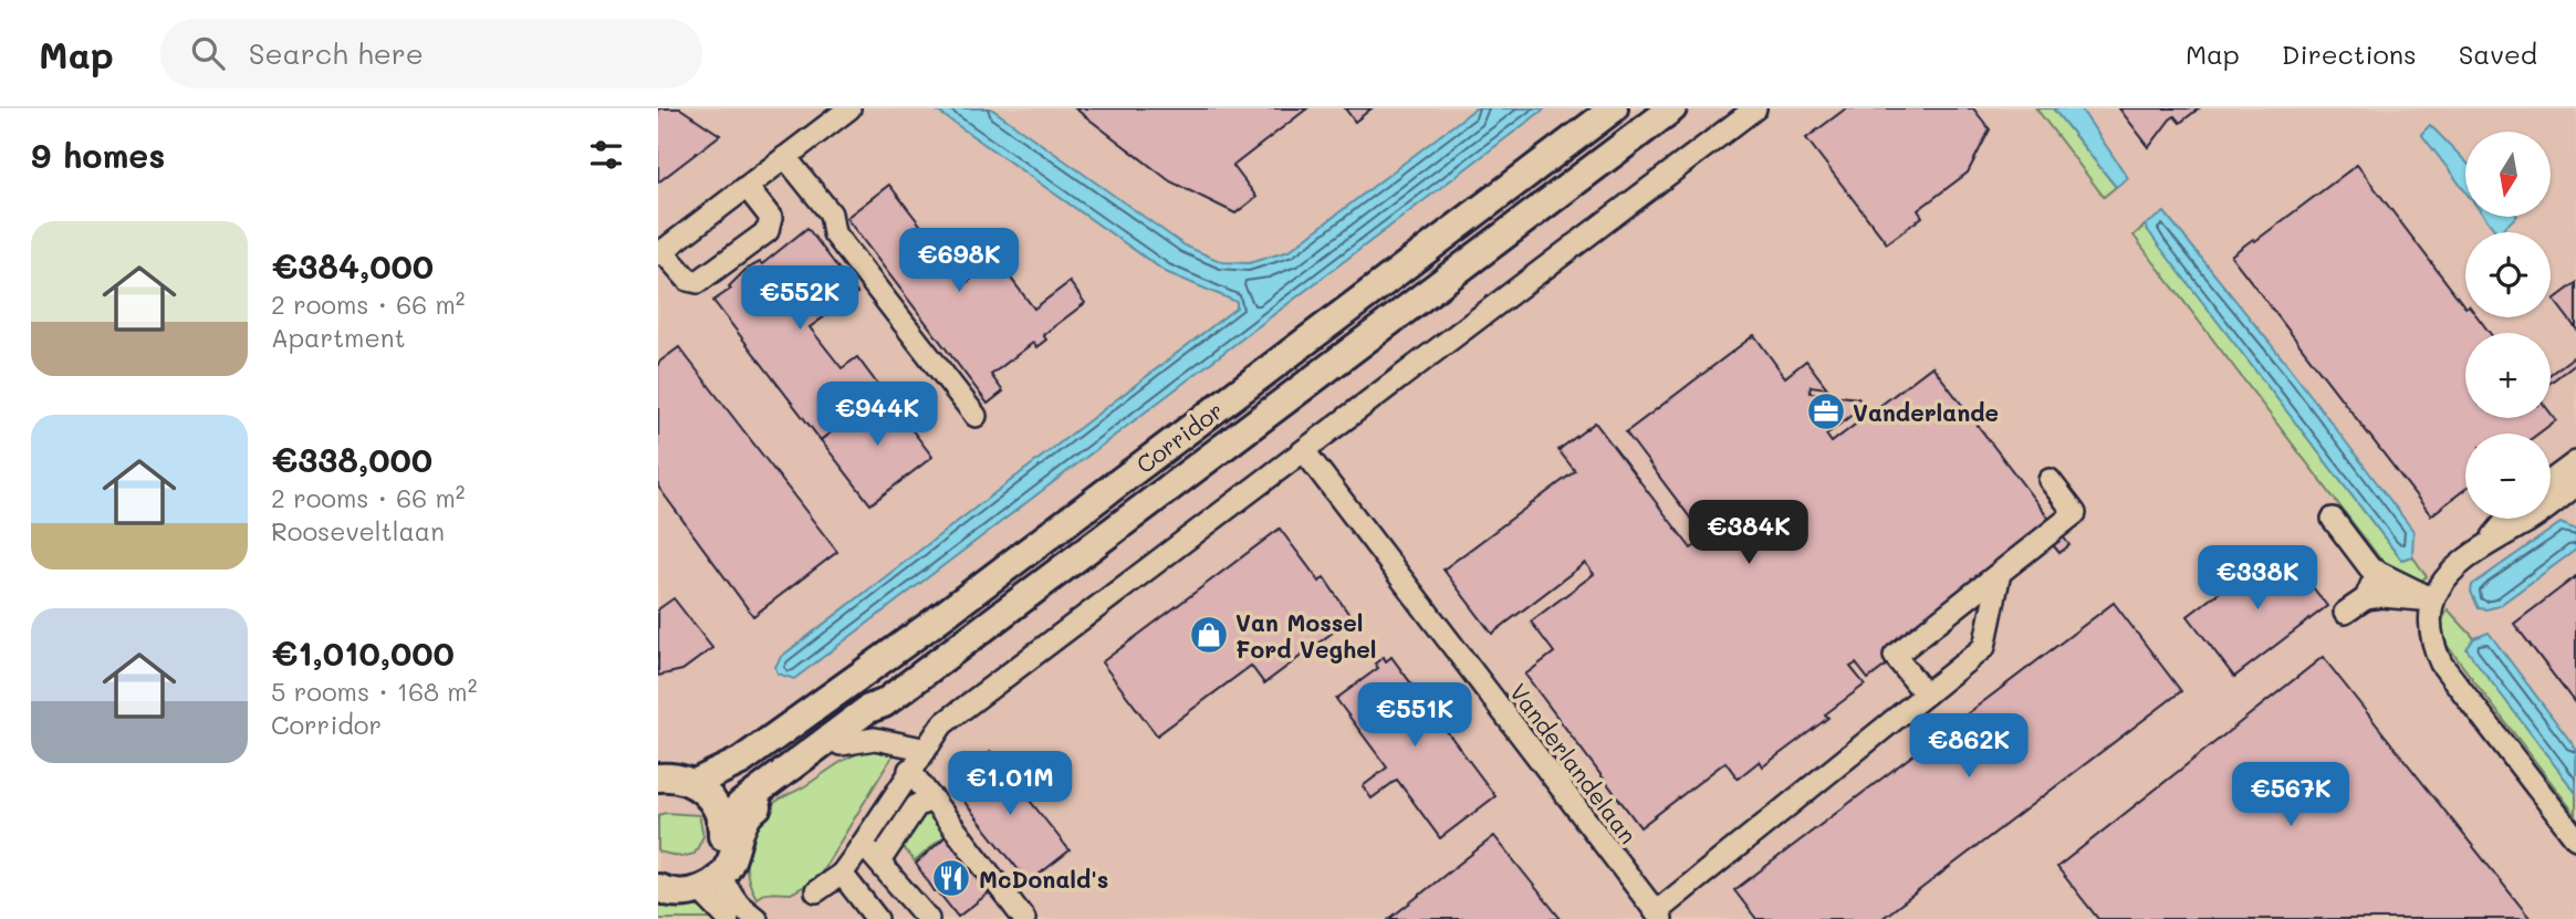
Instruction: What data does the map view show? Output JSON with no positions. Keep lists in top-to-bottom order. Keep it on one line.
{"streets":{"main road":["Corridor"],"street":["Vanderlandelaan"]},"places":{"office":["Vanderlande"],"shop":["Van Mossel Ford Veghel"],"restaurant":["McDonald's"]},"north":"bottom","page":{"header":"Map","search":"Search here","nav":["Map","Directions","Saved"],"heading":"9 homes","map_buttons":["+","−"],"list":[{"name":"€384,000","note":"2 rooms · 66 m² · Apartment"},{"name":"€338,000","note":"2 rooms · 66 m² · Rooseveltlaan"},{"name":"€1,010,000","note":"5 rooms · 168 m² · Corridor"}],"price":["€698K","€552K","€944K","€384K","€338K","€551K","€862K","€1.01M","€567K"]}}
